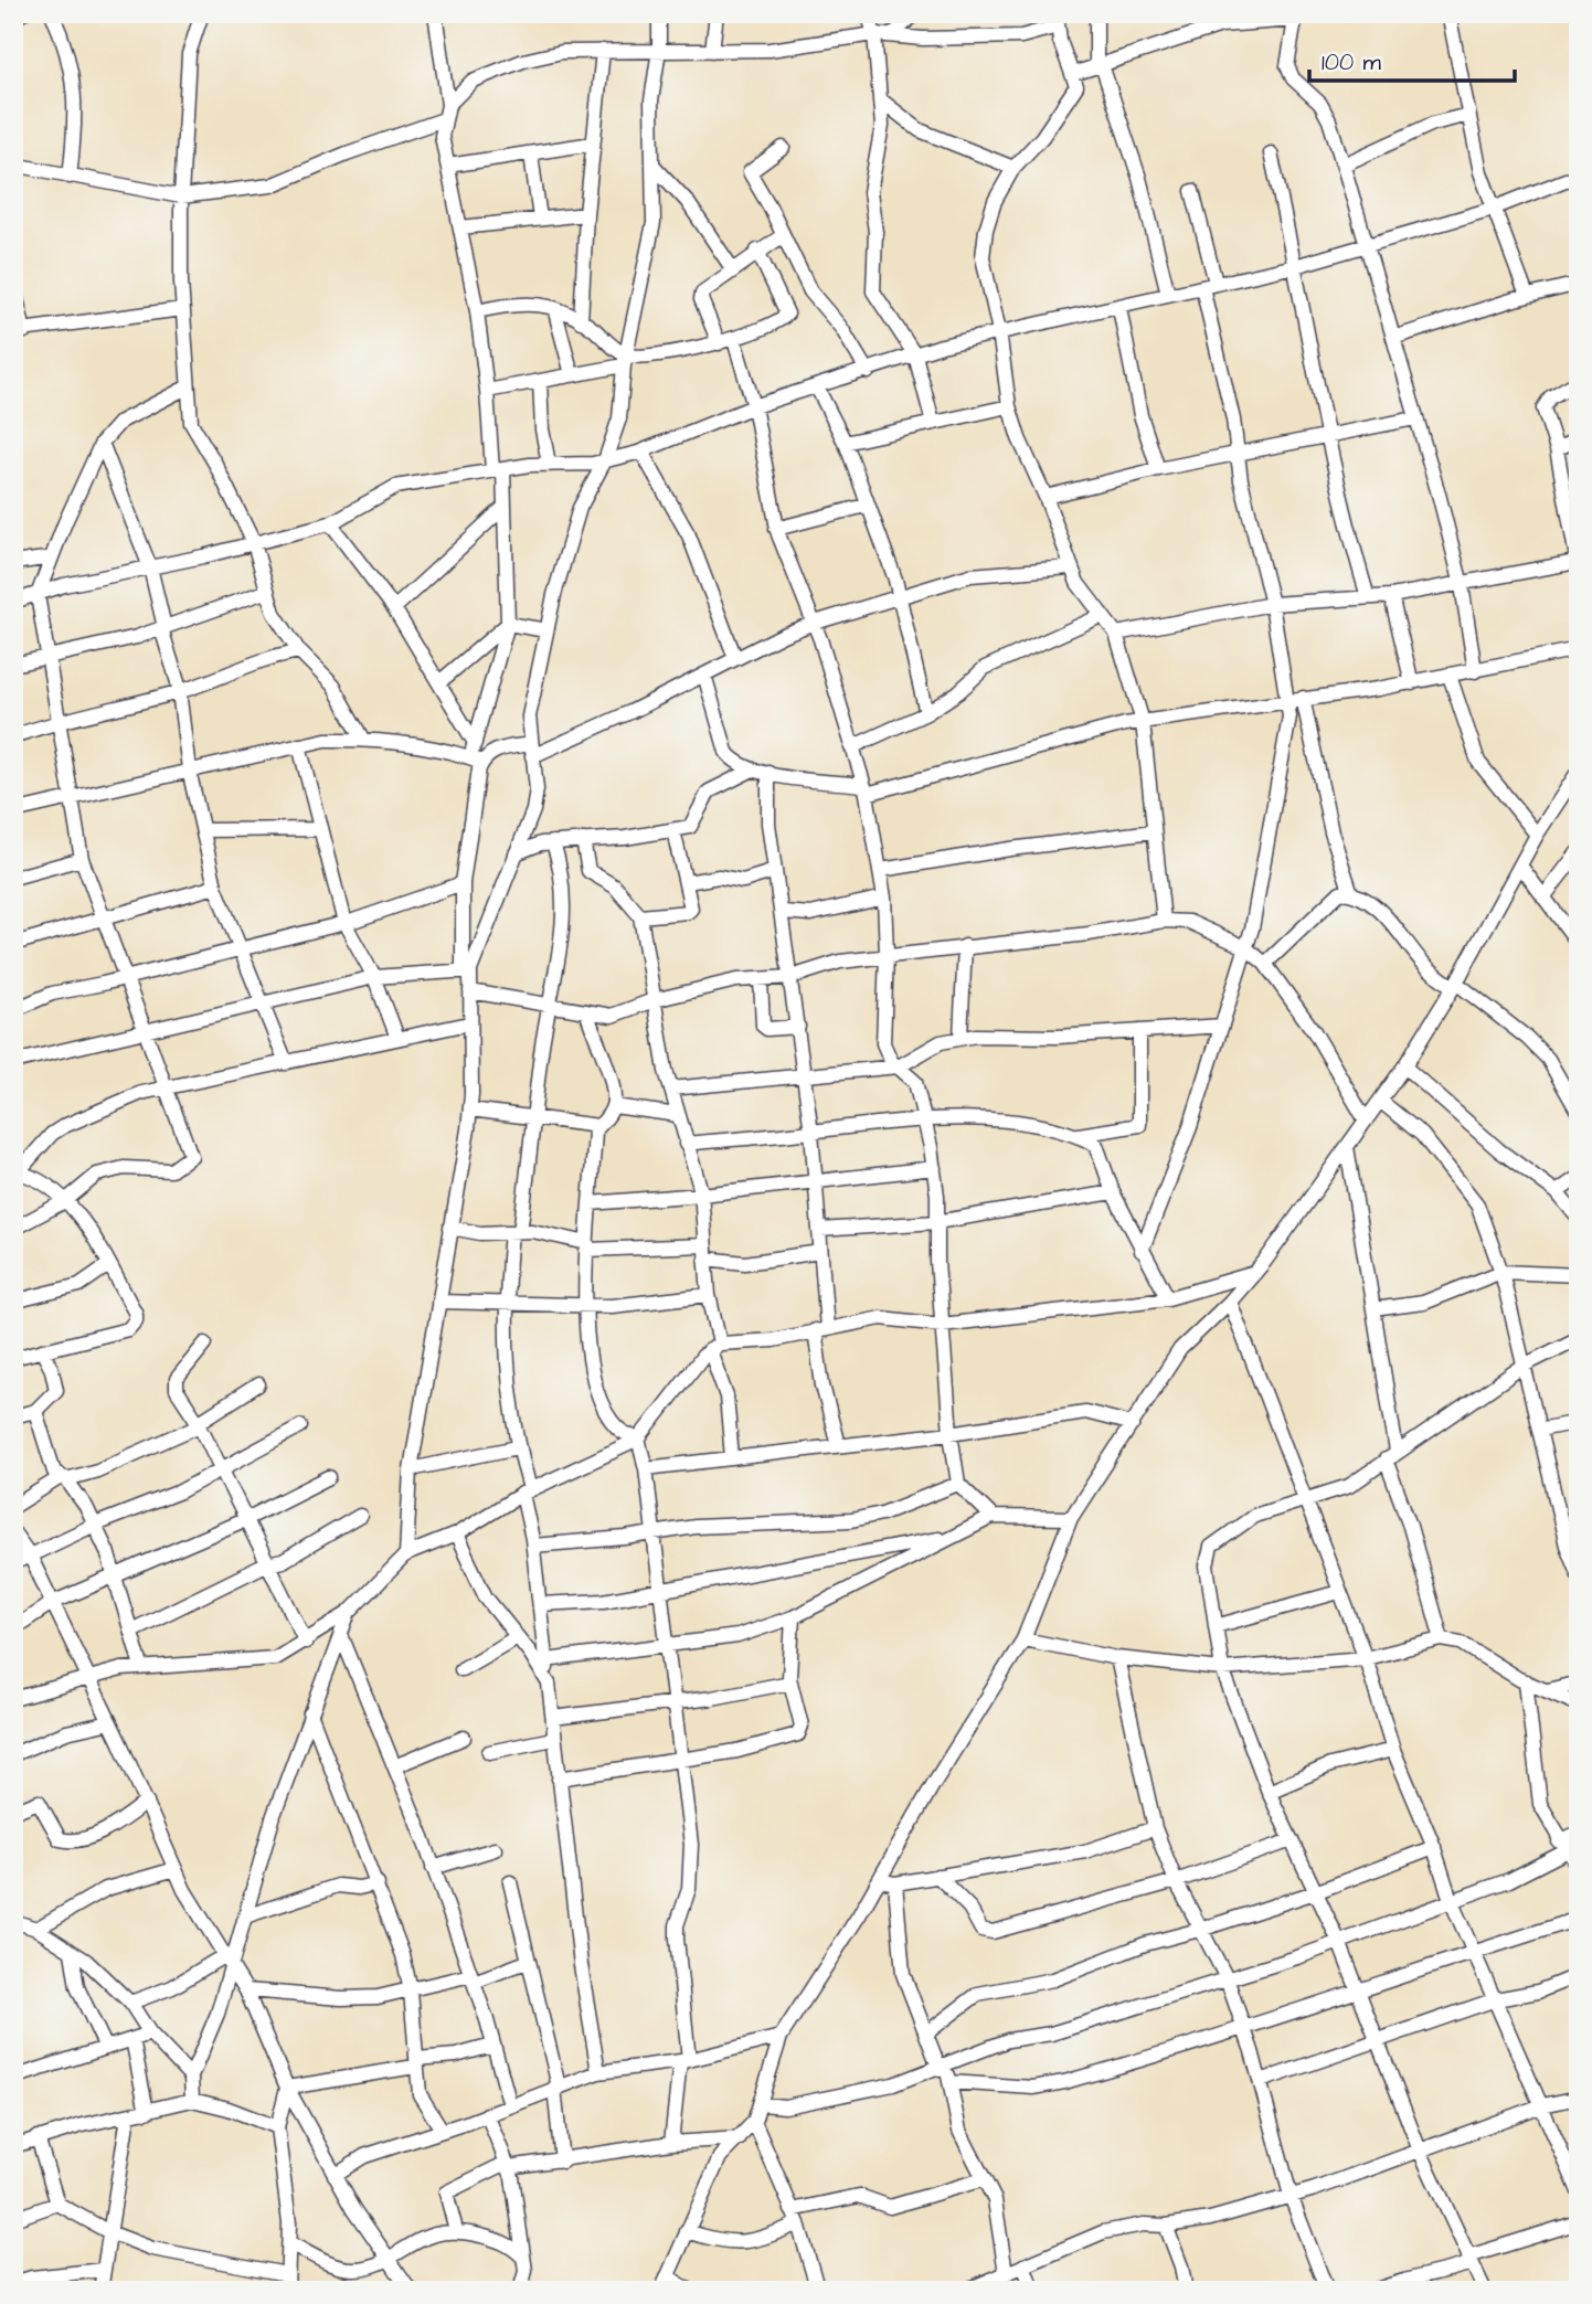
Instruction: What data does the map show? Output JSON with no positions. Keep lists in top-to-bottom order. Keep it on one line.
{"scale_bar":"100 m"}
